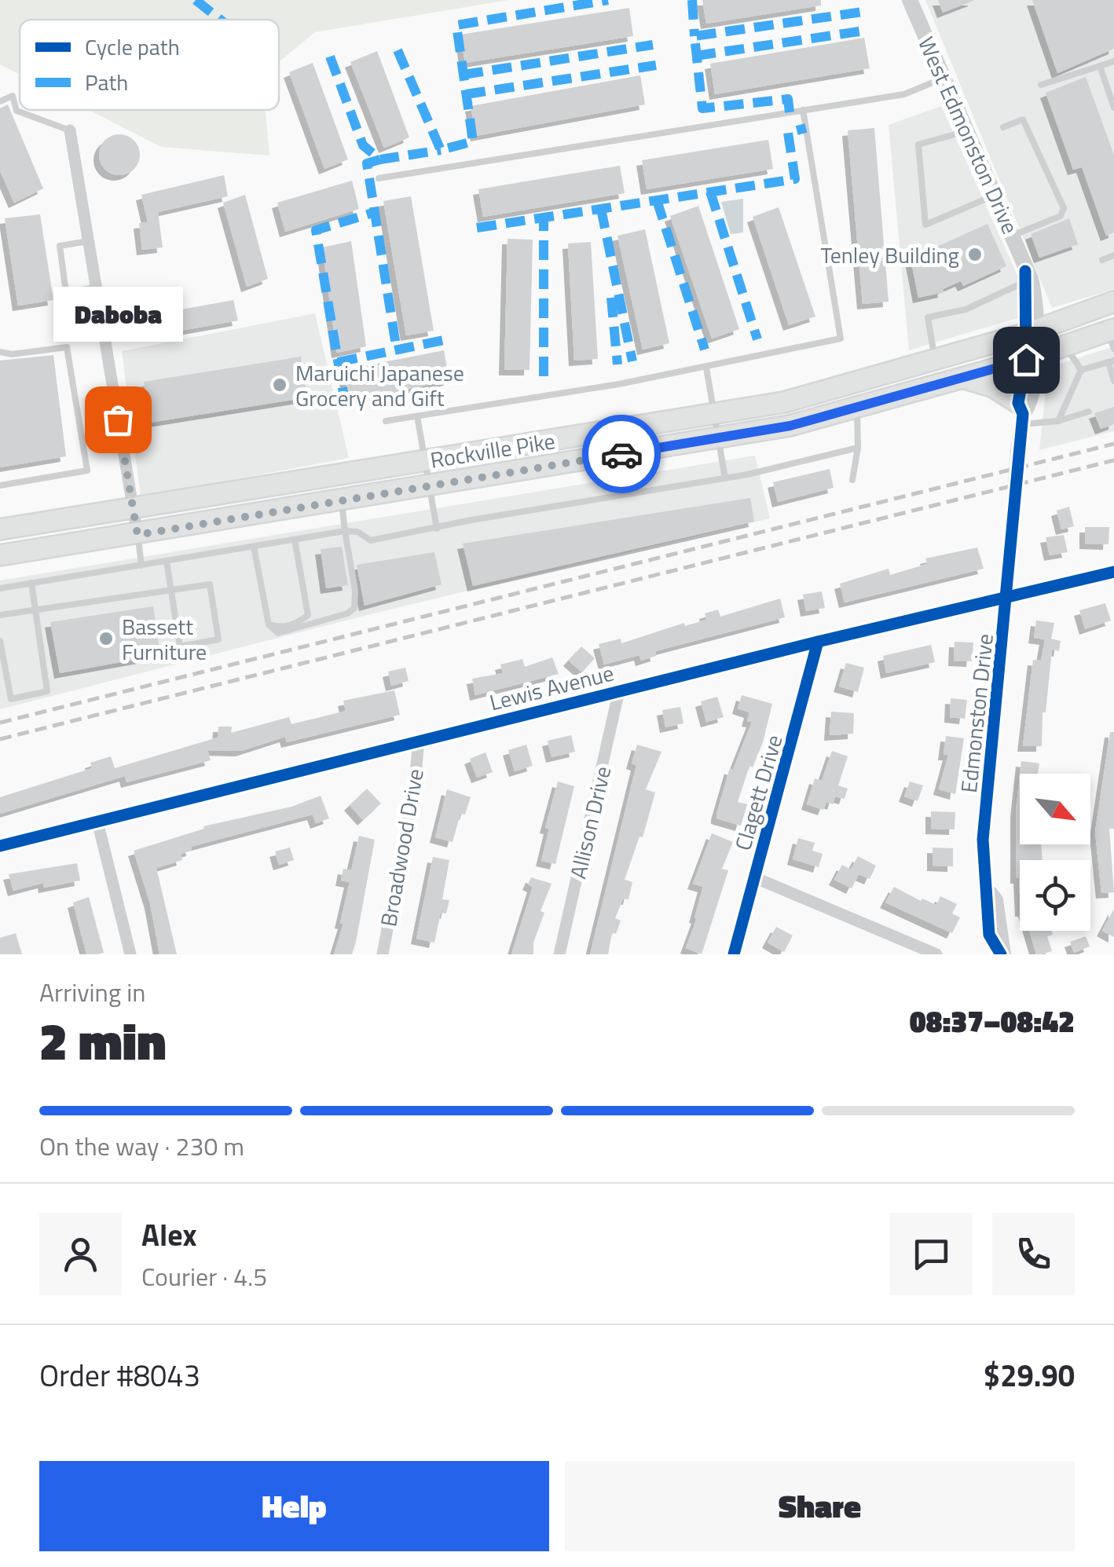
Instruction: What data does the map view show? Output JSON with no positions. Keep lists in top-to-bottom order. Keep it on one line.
{"streets":{"main road":["Rockville Pike"],"street":["West Edmonston Drive","Lewis Avenue","Edmonston Drive","Clagett Drive","Allison Drive","Broadwood Drive"]},"crossings":[["West Edmonston Drive","Rockville Pike"],["West Edmonston Drive","Edmonston Drive"],["Rockville Pike","Edmonston Drive"],["Lewis Avenue","Edmonston Drive"],["Lewis Avenue","Clagett Drive"],["Lewis Avenue","Allison Drive"],["Lewis Avenue","Broadwood Drive"]],"places":["Tenley Building","Maruichi Japanese Grocery and Gift","Daboba","Bassett Furniture"],"legend":["Cycle path","Path"],"north":"bottom right","page":{"bubble":"Daboba","heading":["2 min","Arriving in","08:37–08:42"],"panel":["Alex","Courier · 4.5","Order #8043","$29.90"],"bar":"On the way · 230 m","buttons":["Help","Share"]}}
